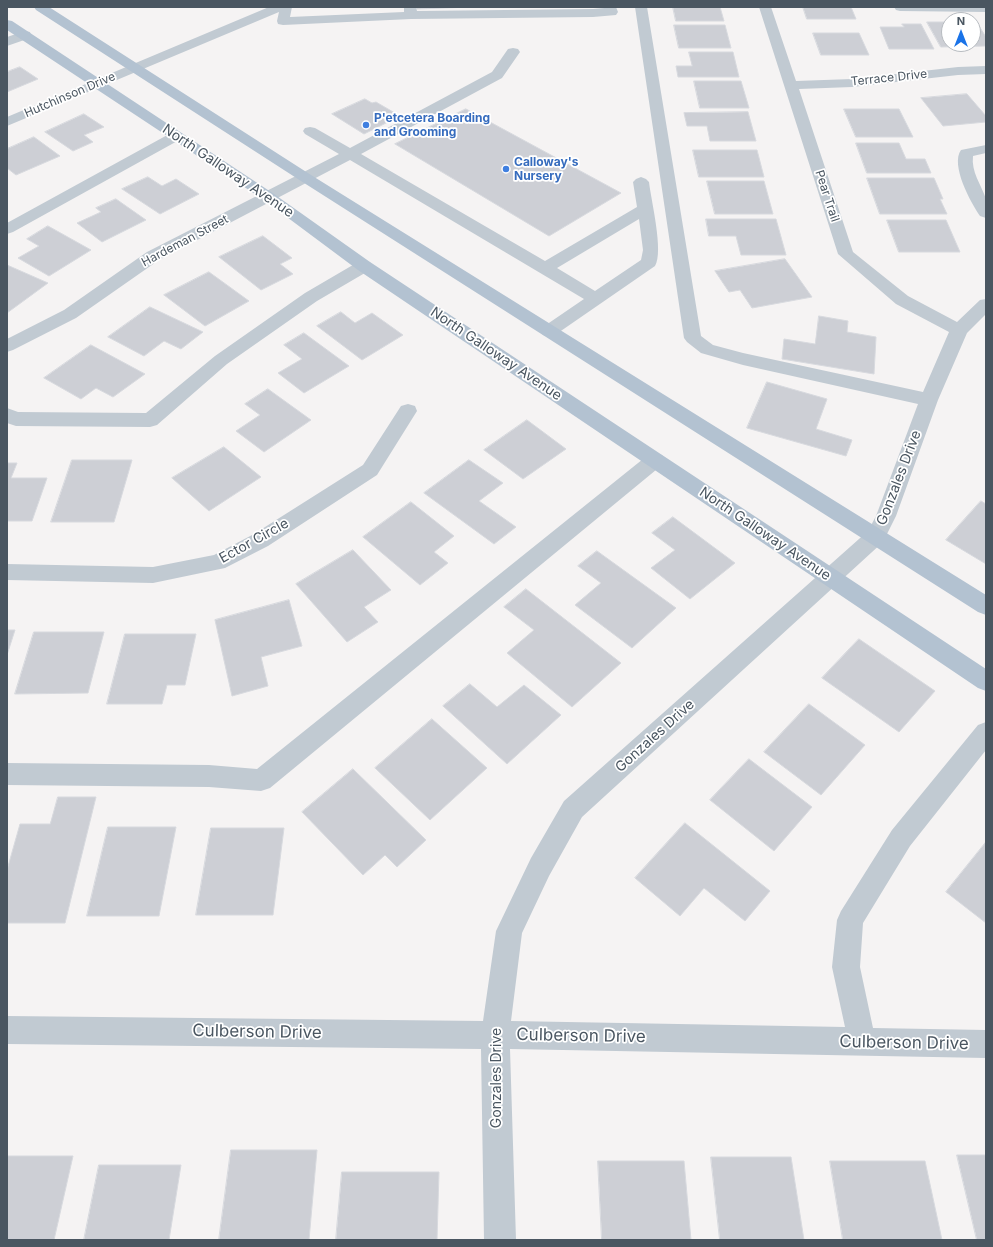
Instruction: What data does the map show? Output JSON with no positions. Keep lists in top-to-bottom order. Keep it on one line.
{"streets":{"main road":["North Galloway Avenue"],"street":["Terrace Drive","Hutchinson Drive","Pear Trail","Hardeman Street","Gonzales Drive","Ector Circle","Culberson Drive"]},"crossings":[["Terrace Drive","Pear Trail"],["Hutchinson Drive","North Galloway Avenue"],["North Galloway Avenue","Hardeman Street"],["North Galloway Avenue","Gonzales Drive"],["Pear Trail","Gonzales Drive"],["Gonzales Drive","Culberson Drive"]],"places":["P'etcetera Boarding and Grooming","Calloway's Nursery"],"north":"top"}
